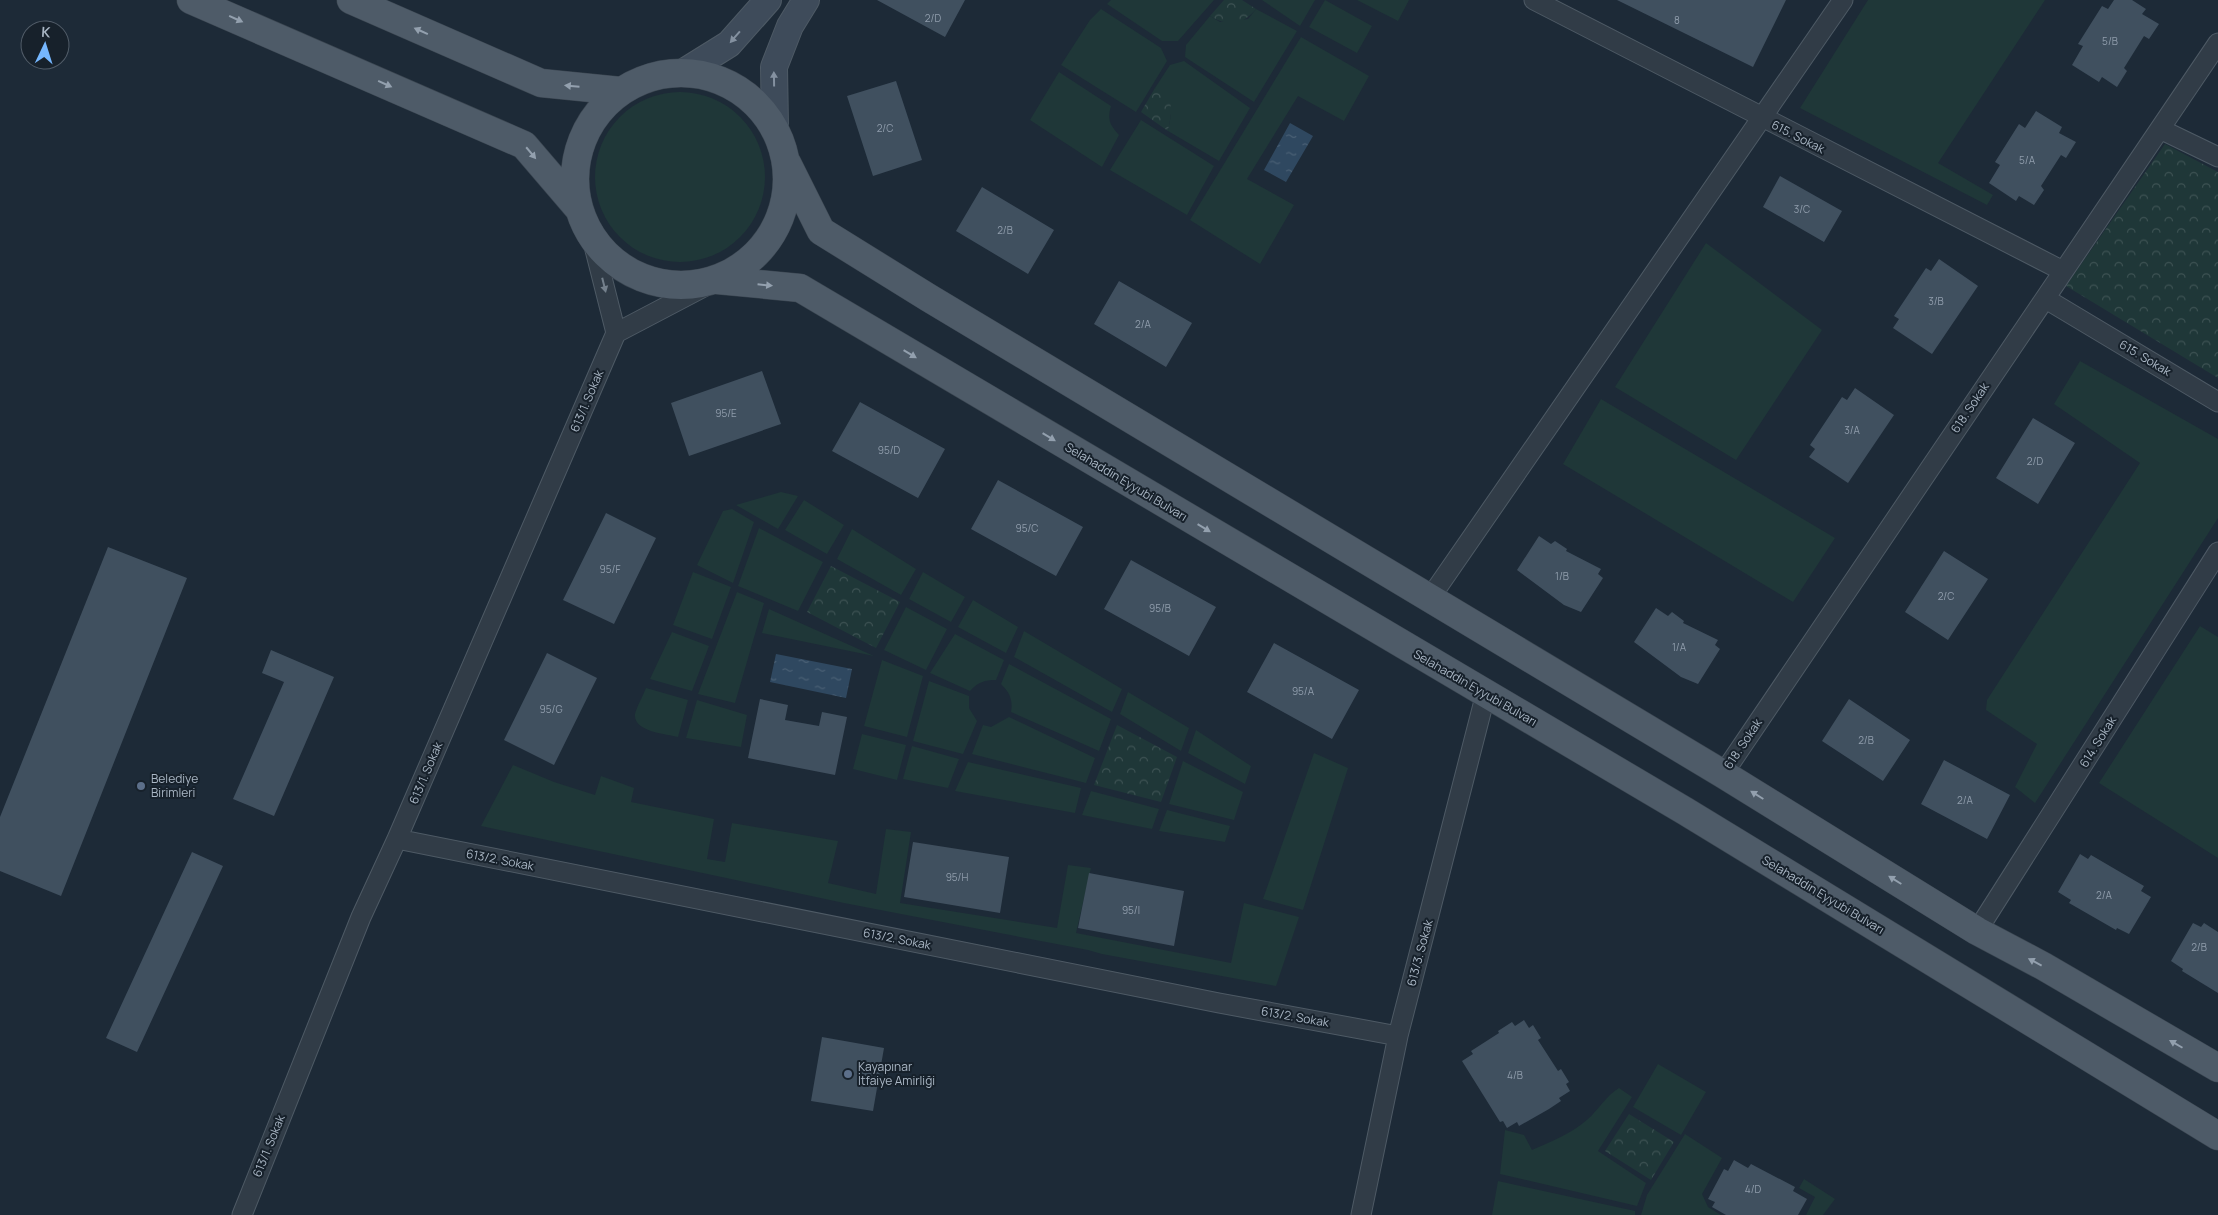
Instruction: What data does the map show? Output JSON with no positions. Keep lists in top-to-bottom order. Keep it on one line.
{"streets":{"main road":["Selahaddin Eyyubi Bulvarı"],"street":["615. Sokak","613/1. Sokak","618. Sokak","614. Sokak","613/2. Sokak","613/3. Sokak"]},"crossings":[["615. Sokak","618. Sokak"],["613/1. Sokak","613/2. Sokak"],["Selahaddin Eyyubi Bulvarı","613/3. Sokak"],["613/2. Sokak","613/3. Sokak"]],"places":["Belediye Birimleri","Kayapınar İtfaiye Amirliği"],"house_numbers":["2/D","8","5/B","2/C","5/A","3/C","2/B","3/B","2/A","95/E","3/A","95/D","2/D","95/C","95/F","1/B","2/C","95/B","1/A","95/A","95/G","2/B","2/A","95/H","2/A","95/I","2/B","4/B","4/D"],"north":"top"}
